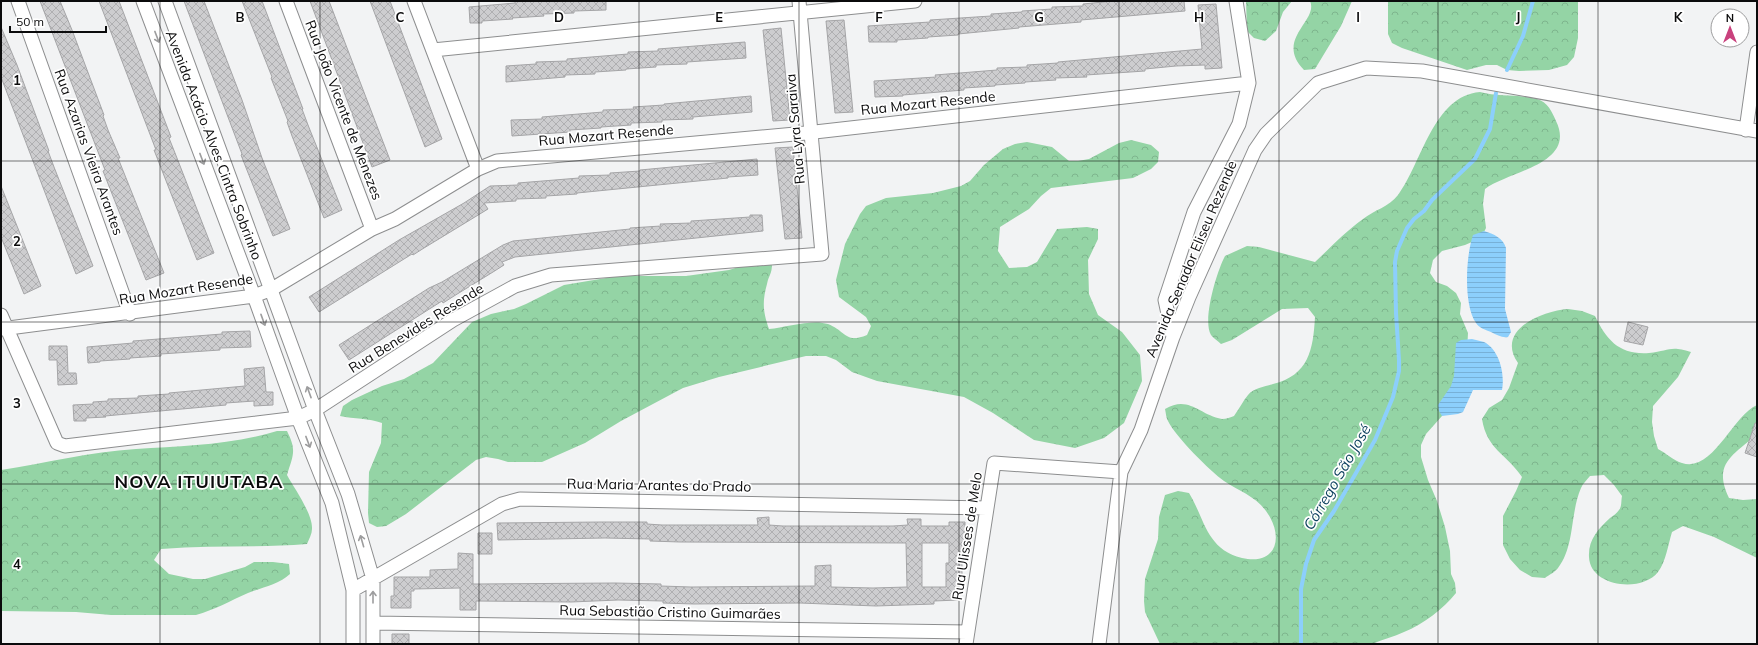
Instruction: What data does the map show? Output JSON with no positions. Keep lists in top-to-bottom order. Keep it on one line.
{"streets":{"street":["Rua Mozart Resende","Rua João Vicente de Menezes","Rua Lyra Saraiva","Avenida Acácio Alves Cintra Sobrinho","Rua Azarias Vieira Arantes","Avenida Senador Eliseu Rezende","Rua Benevides Resende","Rua Maria Arantes do Prado","Rua Ulisses de Melo","Rua Sebastião Cristino Guimarães"]},"crossings":[["Rua Mozart Resende","Rua João Vicente de Menezes"],["Rua Mozart Resende","Rua Lyra Saraiva"],["Rua Mozart Resende","Avenida Acácio Alves Cintra Sobrinho"],["Rua Mozart Resende","Rua Azarias Vieira Arantes"],["Rua Mozart Resende","Rua Benevides Resende"],["Rua Lyra Saraiva","Rua Benevides Resende"],["Avenida Acácio Alves Cintra Sobrinho","Rua Benevides Resende"],["Avenida Acácio Alves Cintra Sobrinho","Rua Maria Arantes do Prado"],["Avenida Acácio Alves Cintra Sobrinho","Rua Sebastião Cristino Guimarães"],["Avenida Senador Eliseu Rezende","Rua Ulisses de Melo"],["Rua Maria Arantes do Prado","Rua Ulisses de Melo"],["Rua Ulisses de Melo","Rua Sebastião Cristino Guimarães"]],"districts":["NOVA ITUIUTABA"],"water":["Córrego São José"],"scale_bar":"50 m","north":"top","grid":{"columns":["B","C","D","E","F","G","H","I","J","K"],"rows":["1","2","3","4"]}}
